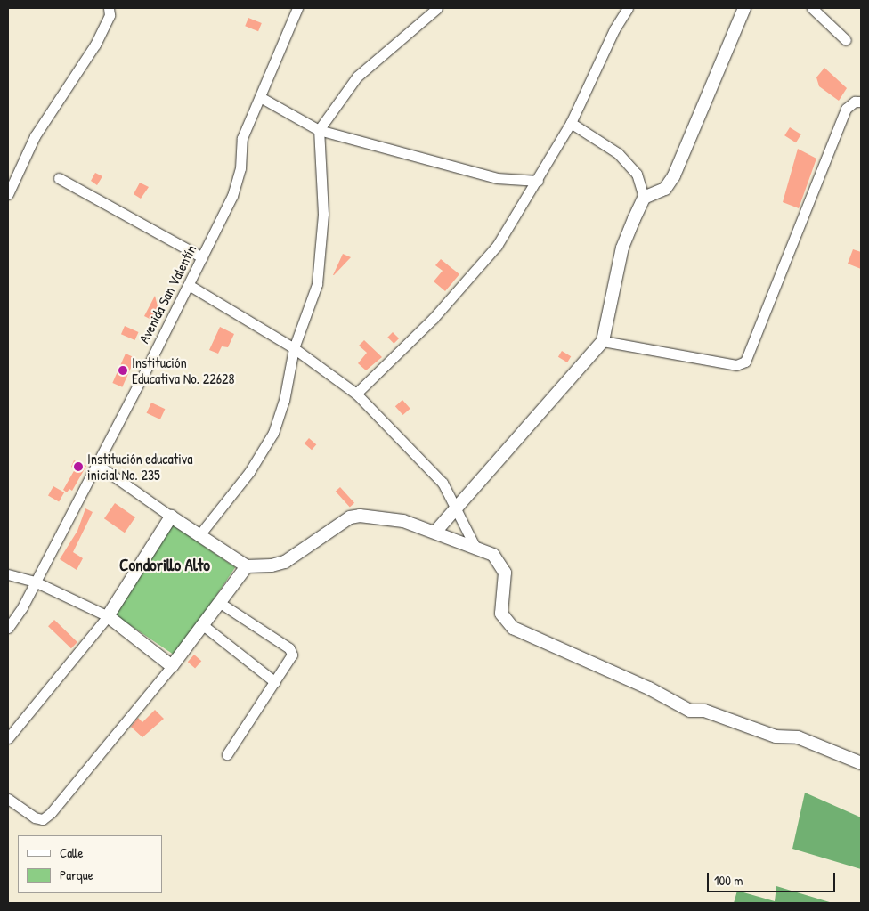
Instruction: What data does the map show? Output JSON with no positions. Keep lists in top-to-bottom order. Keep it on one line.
{"streets":{"street":["Avenida San Valentín"]},"districts":["Condorillo Alto"],"places":["Institución Educativa No. 22628","Institución educativa inicial No. 235"],"legend":["Calle","Parque"],"scale_bar":"100 m"}
